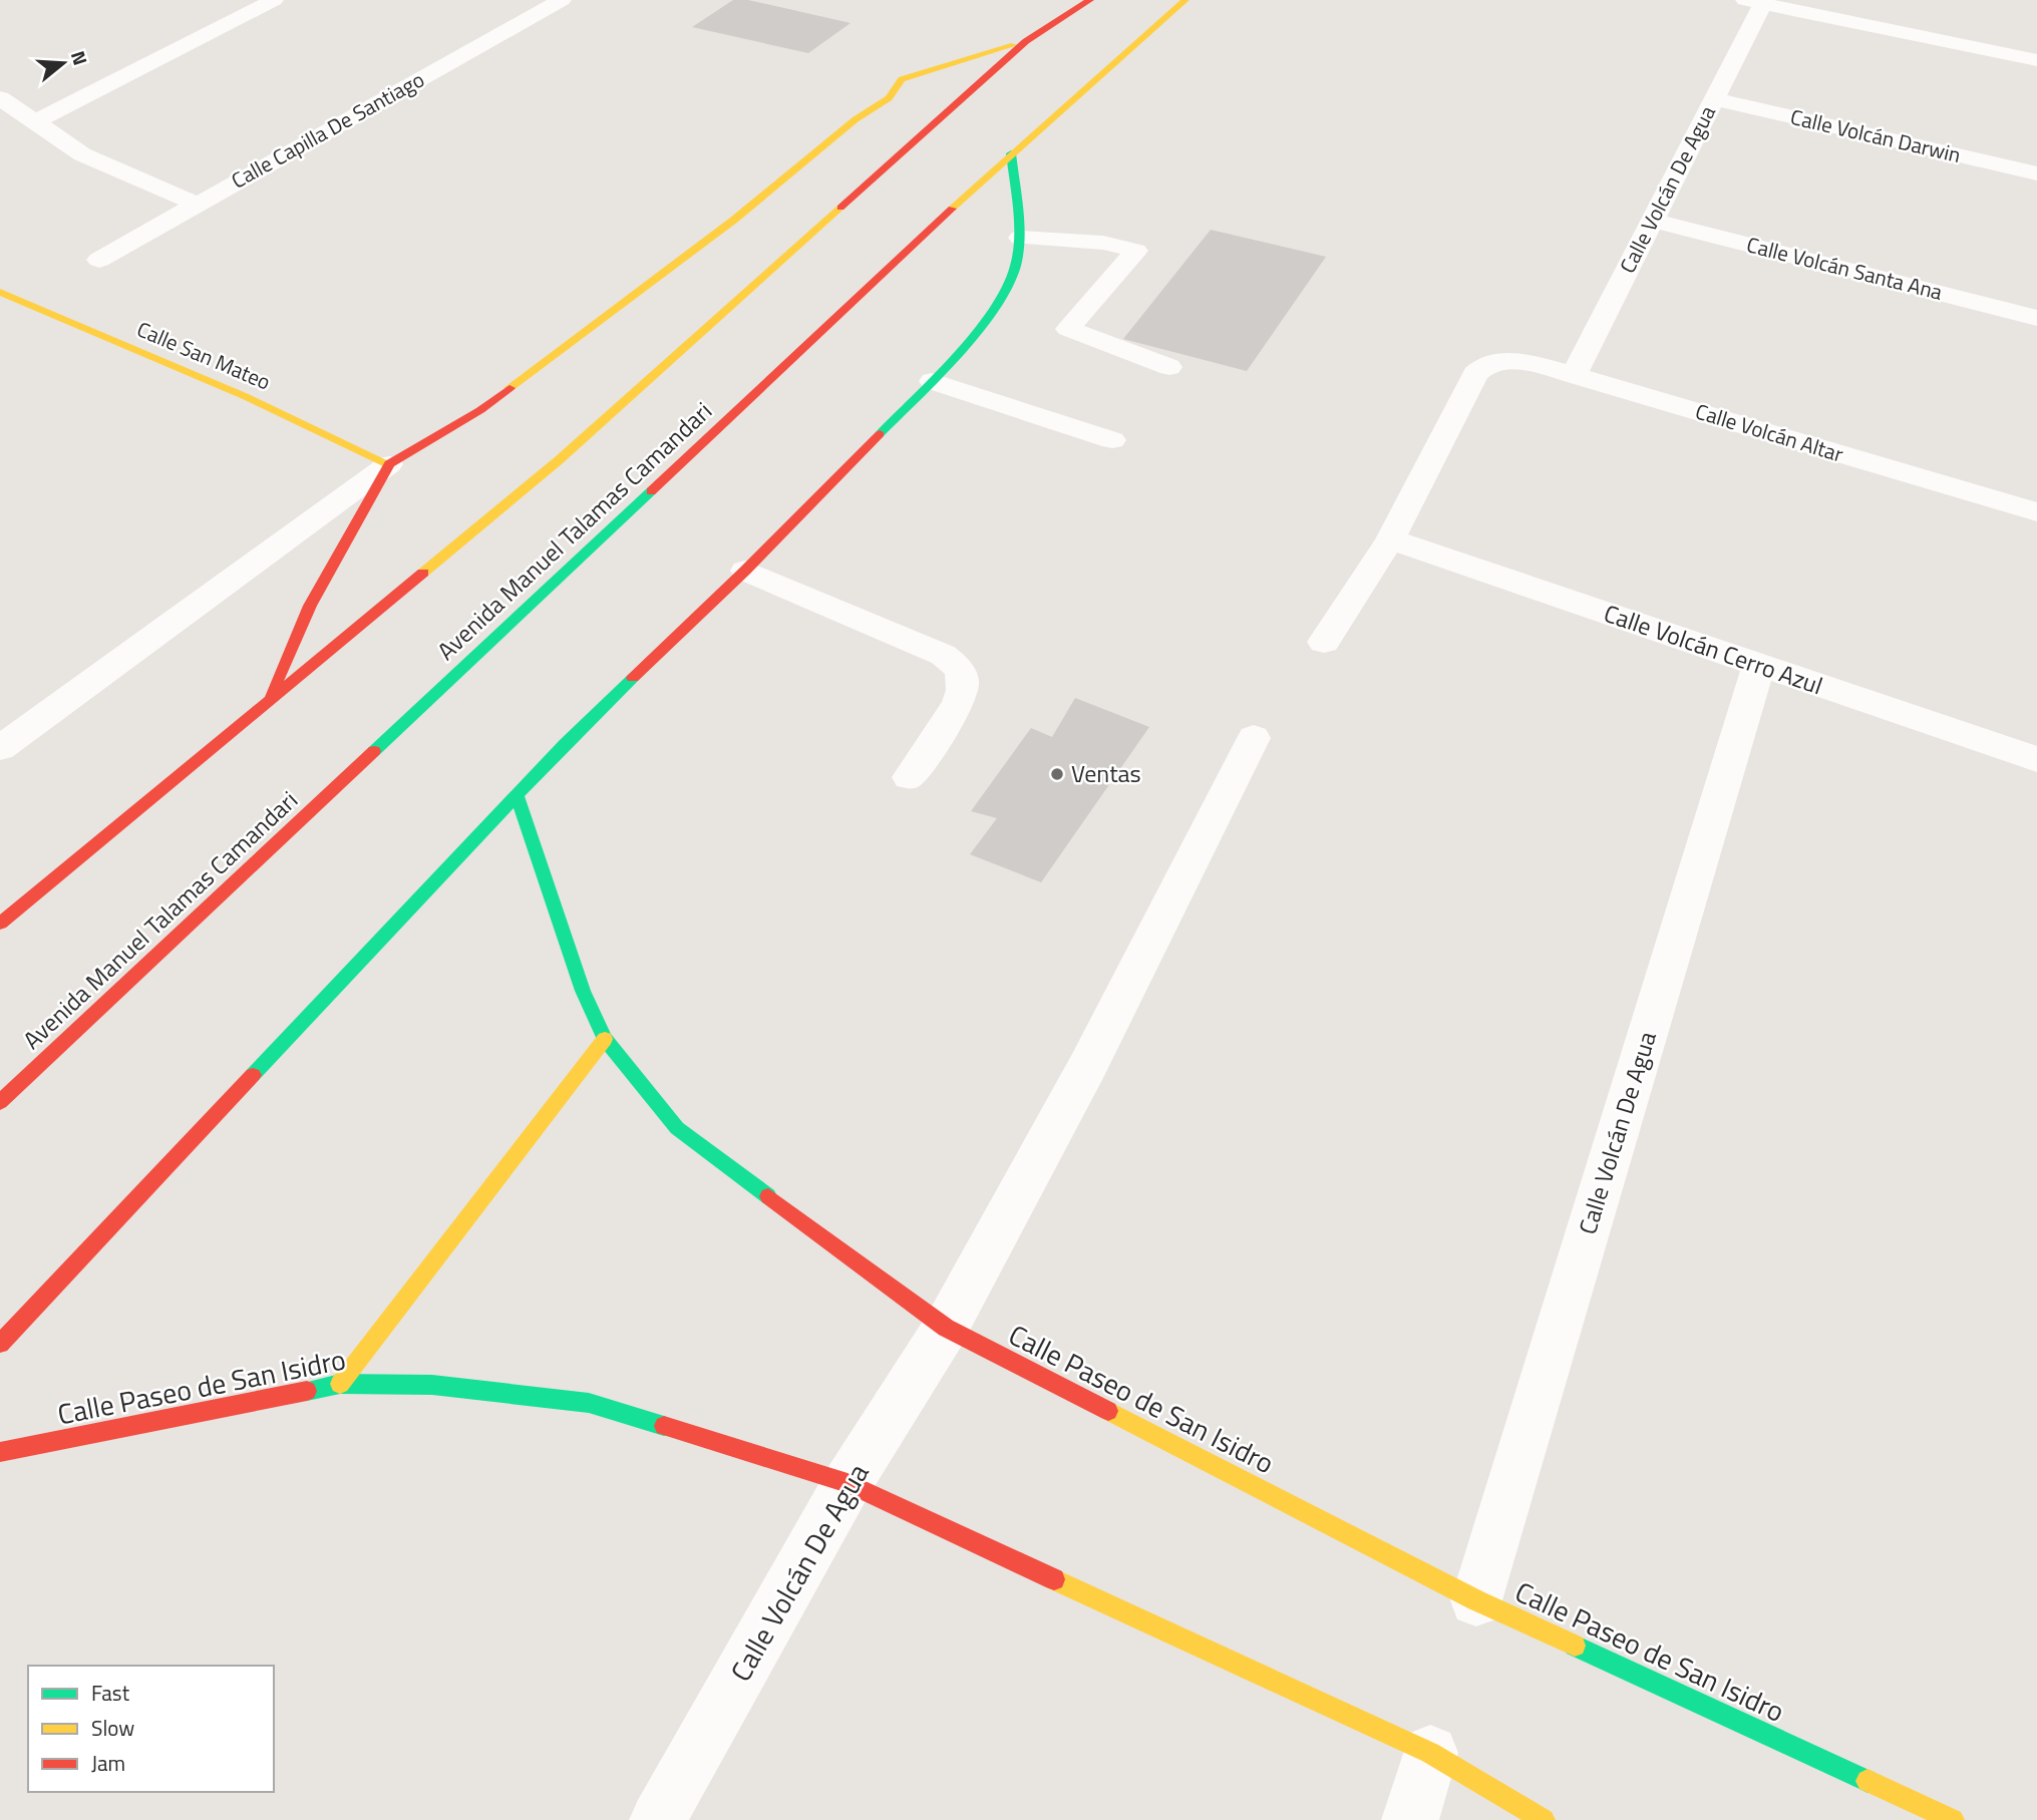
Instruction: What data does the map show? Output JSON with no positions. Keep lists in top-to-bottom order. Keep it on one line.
{"streets":{"main road":["Calle San Mateo","Avenida Manuel Talamas Camandari","Calle Paseo de San Isidro"],"street":["Calle Capilla De Santiago","Calle Volcán Darwin","Calle Volcán De Agua","Calle Volcán Santa Ana","Calle Volcán Altar","Calle Volcán Cerro Azul"]},"crossings":[["Calle Volcán Darwin","Calle Volcán De Agua"],["Calle Volcán De Agua","Calle Volcán Santa Ana"],["Calle Volcán De Agua","Calle Volcán Altar"],["Calle Volcán De Agua","Calle Volcán Cerro Azul"],["Calle Volcán De Agua","Calle Paseo de San Isidro"],["Calle Volcán Altar","Calle Volcán Cerro Azul"]],"places":["Ventas"],"legend":["Fast","Slow","Jam"],"north":"right"}
